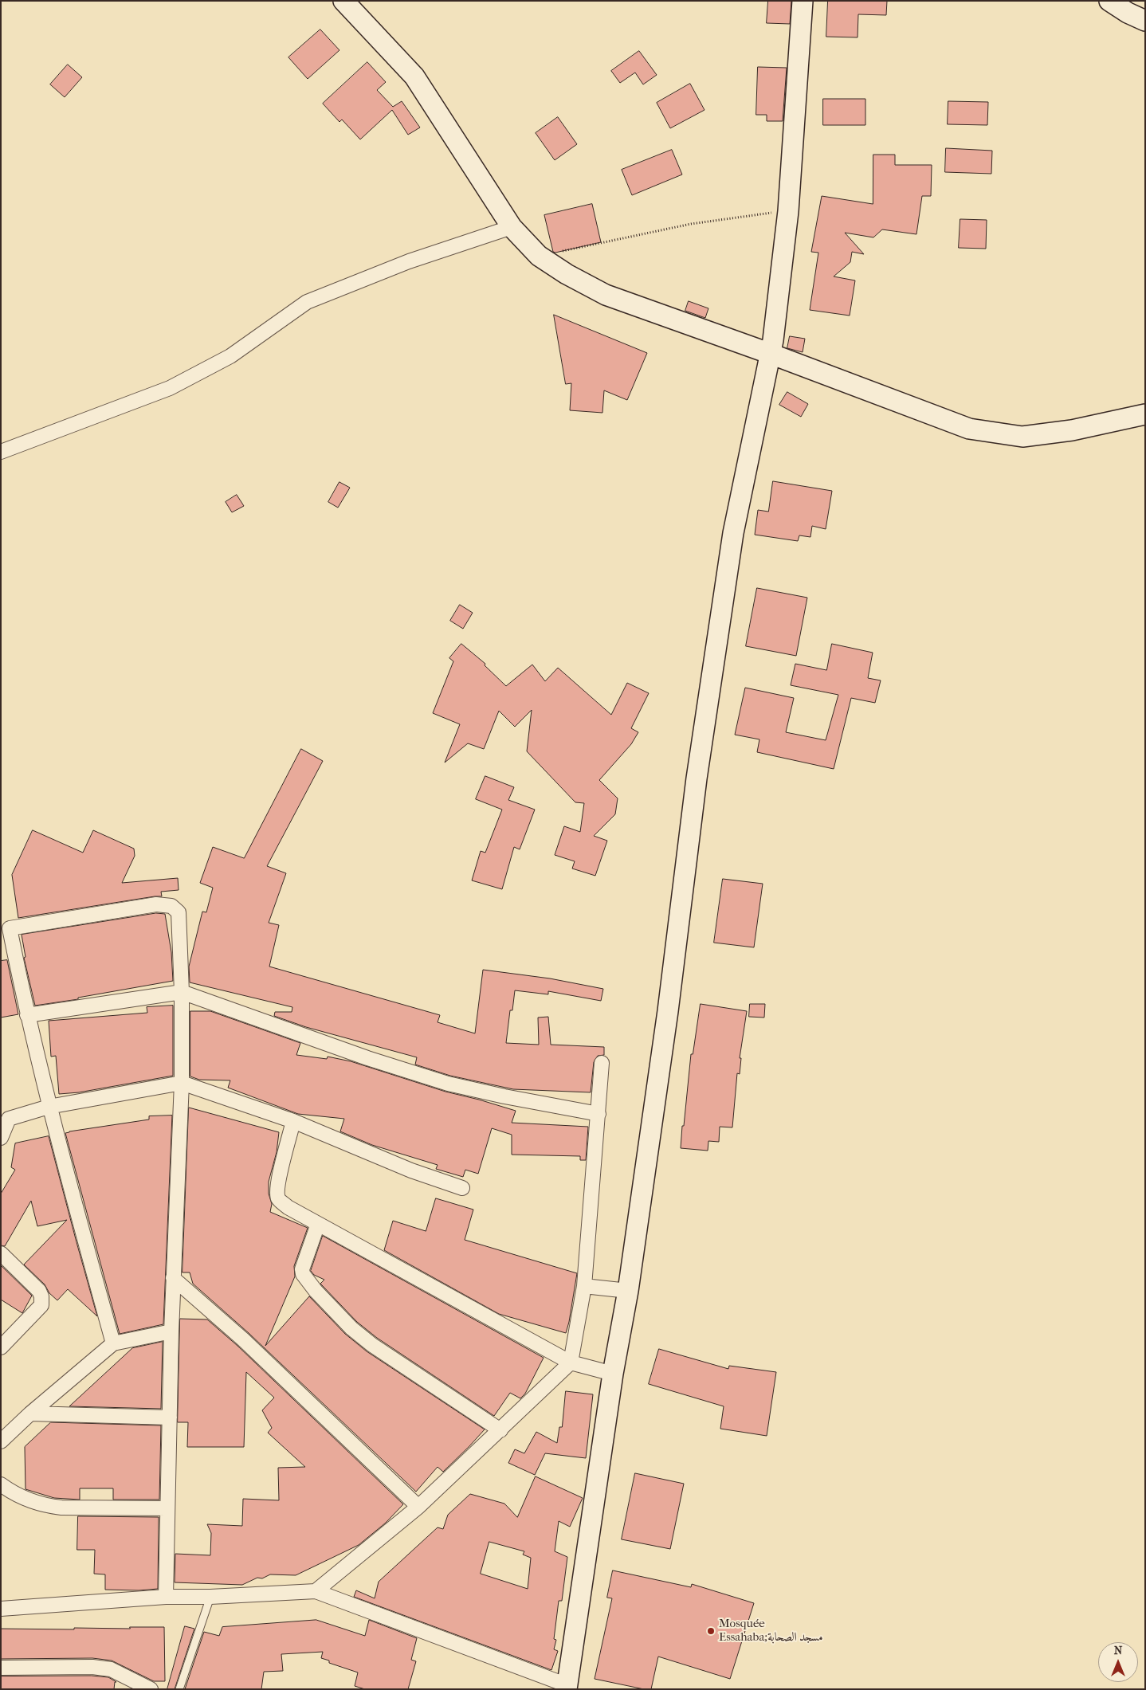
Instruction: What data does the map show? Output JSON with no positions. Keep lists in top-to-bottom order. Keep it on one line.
{"places":["Mosquée Essahaba;مسجد الصحابة"],"north":"top"}
